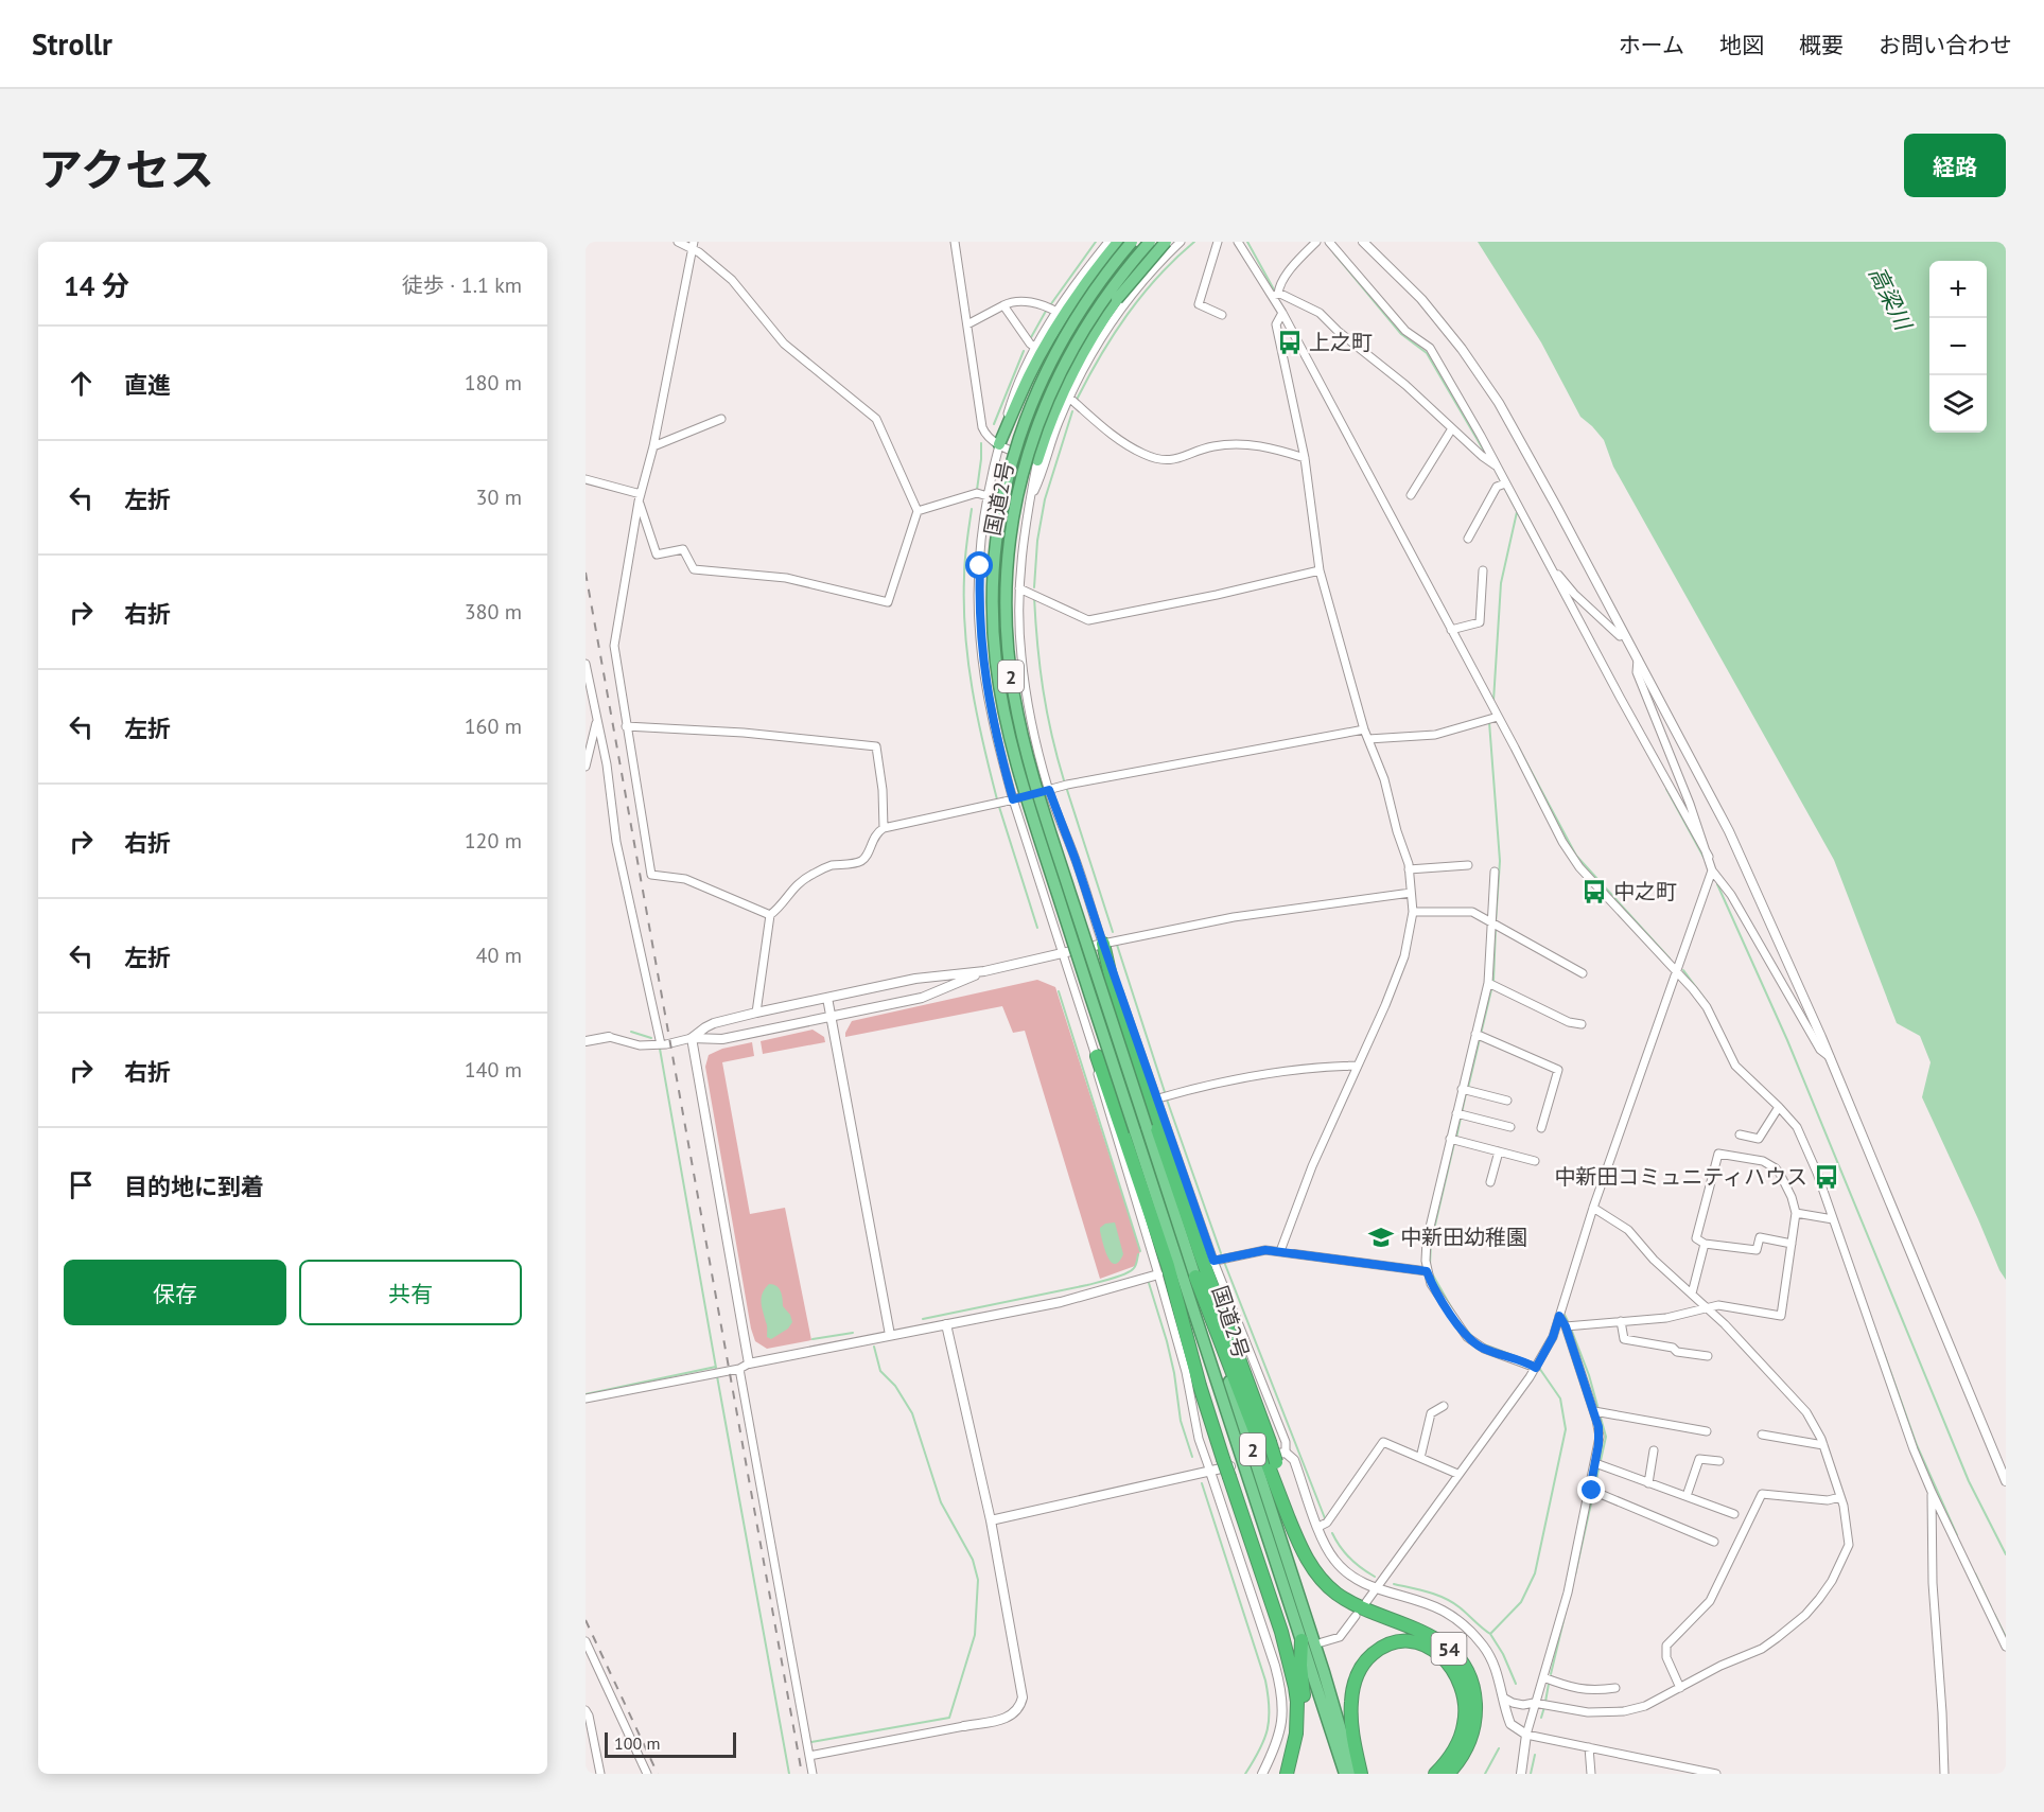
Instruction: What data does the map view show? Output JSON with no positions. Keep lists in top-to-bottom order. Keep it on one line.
{"streets":{"highway":["国道2号","2","54"]},"crossings":[["国道2号","54"]],"water":["高梁川"],"places":{"bus stop":["上之町","中之町","中新田コミュニティハウス"],"school or university":["中新田幼稚園"]},"scale_bar":"100 m","page":{"header":"Strollr","nav":["ホーム","地図","概要","お問い合わせ"],"title":"アクセス","buttons":["経路",["保存","共有"]],"heading":["14 分","徒歩 · 1.1 km"],"map_buttons":["+","−"],"list":[["直進","180 m"],["左折","30 m"],["右折","380 m"],["左折","160 m"],["右折","120 m"],["左折","40 m"],["右折","140 m"],"目的地に到着"],"scale":"100 m"}}
